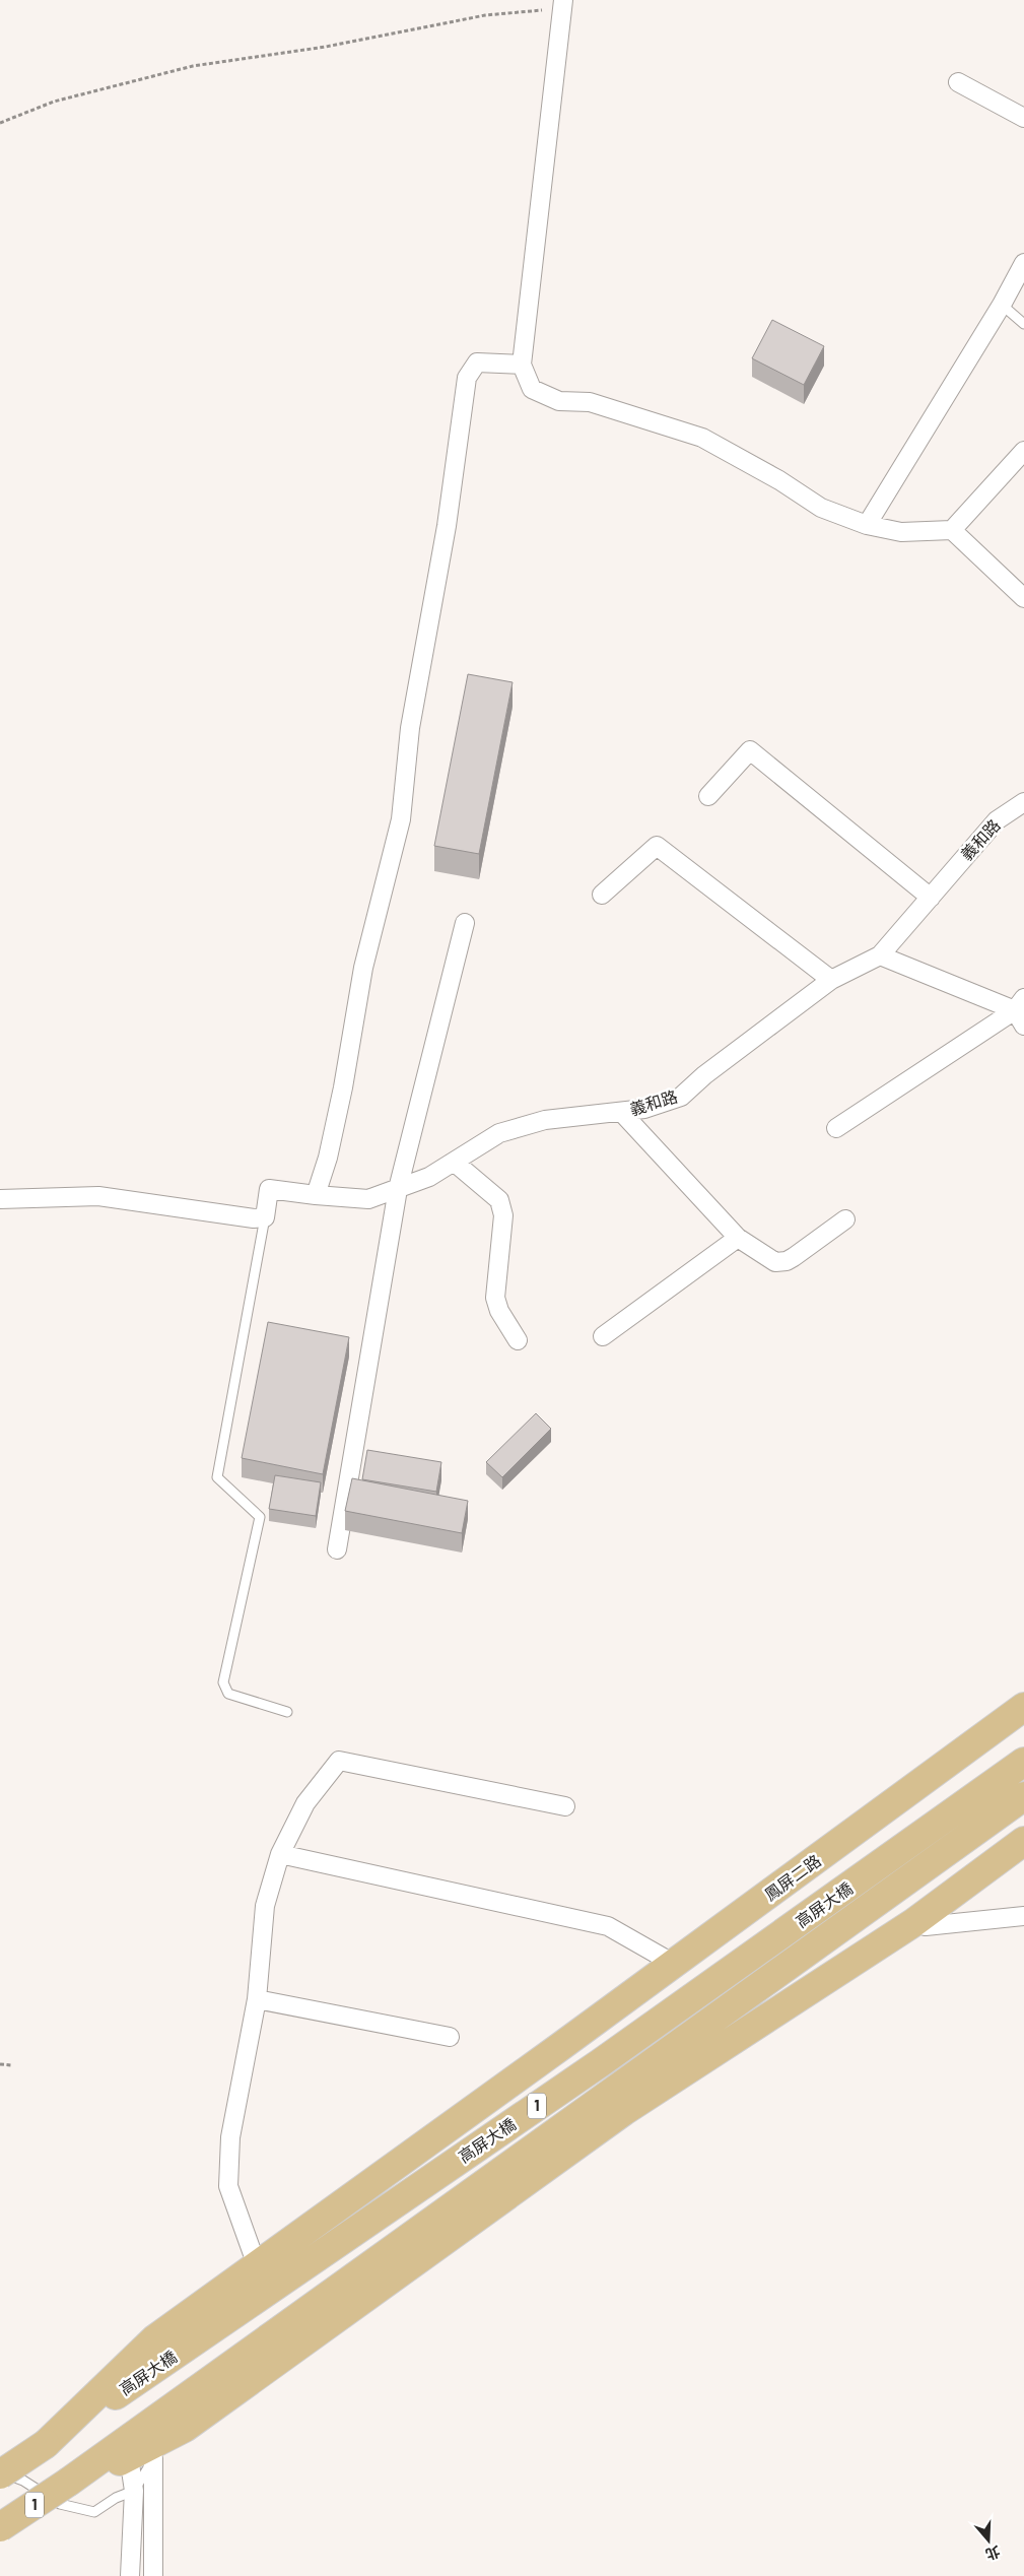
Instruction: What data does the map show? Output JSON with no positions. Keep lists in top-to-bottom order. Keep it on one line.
{"streets":{"main road":["鳳屏二路","高屏大橋","1"],"street":["義和路"]},"crossings":[["鳳屏二路","高屏大橋"],["高屏大橋","1"]],"north":"bottom"}
